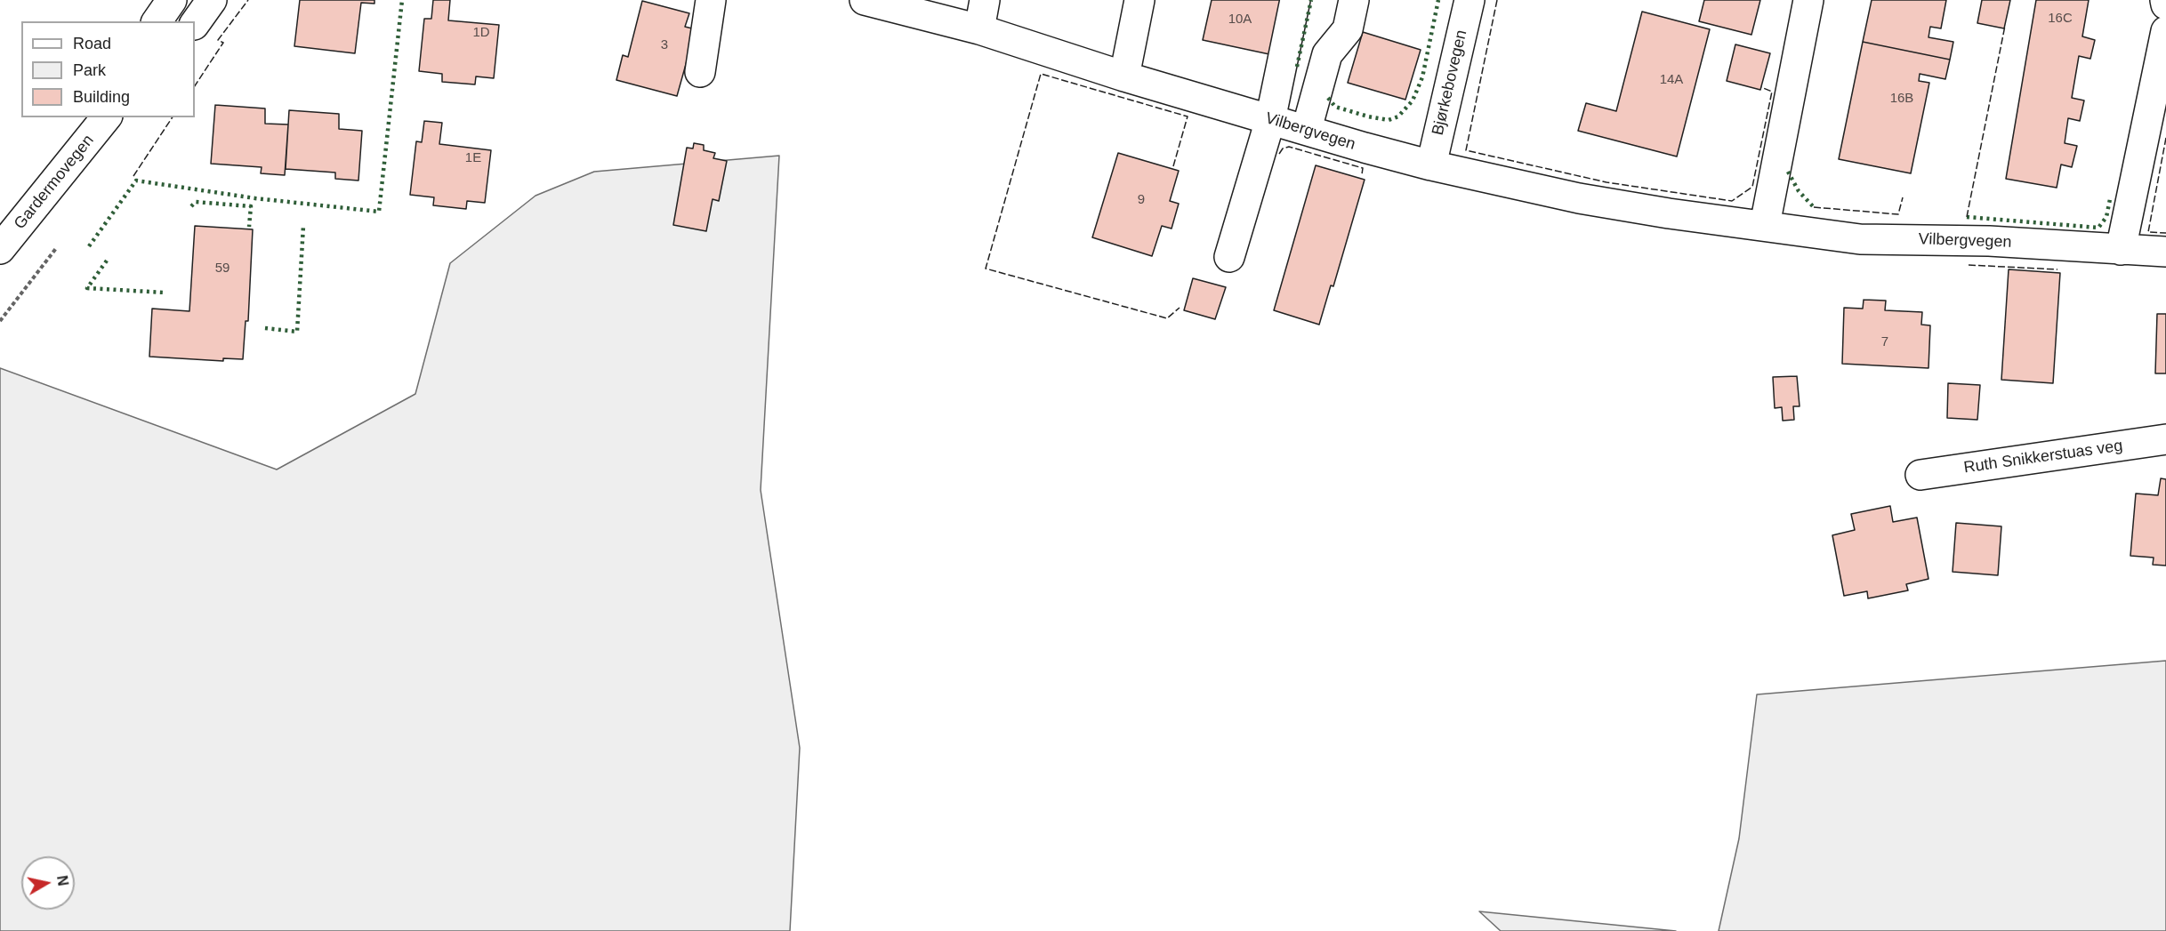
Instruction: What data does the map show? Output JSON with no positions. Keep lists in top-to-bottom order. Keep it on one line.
{"streets":{"street":["Bjørkebovegen","Vilbergvegen","Gardermovegen","Ruth Snikkerstuas veg"]},"crossings":[["Bjørkebovegen","Vilbergvegen"]],"house_numbers":["16C","10A","1D","3","14A","16B","1E","9","59","7"],"legend":["Road","Park","Building"],"north":"right"}
